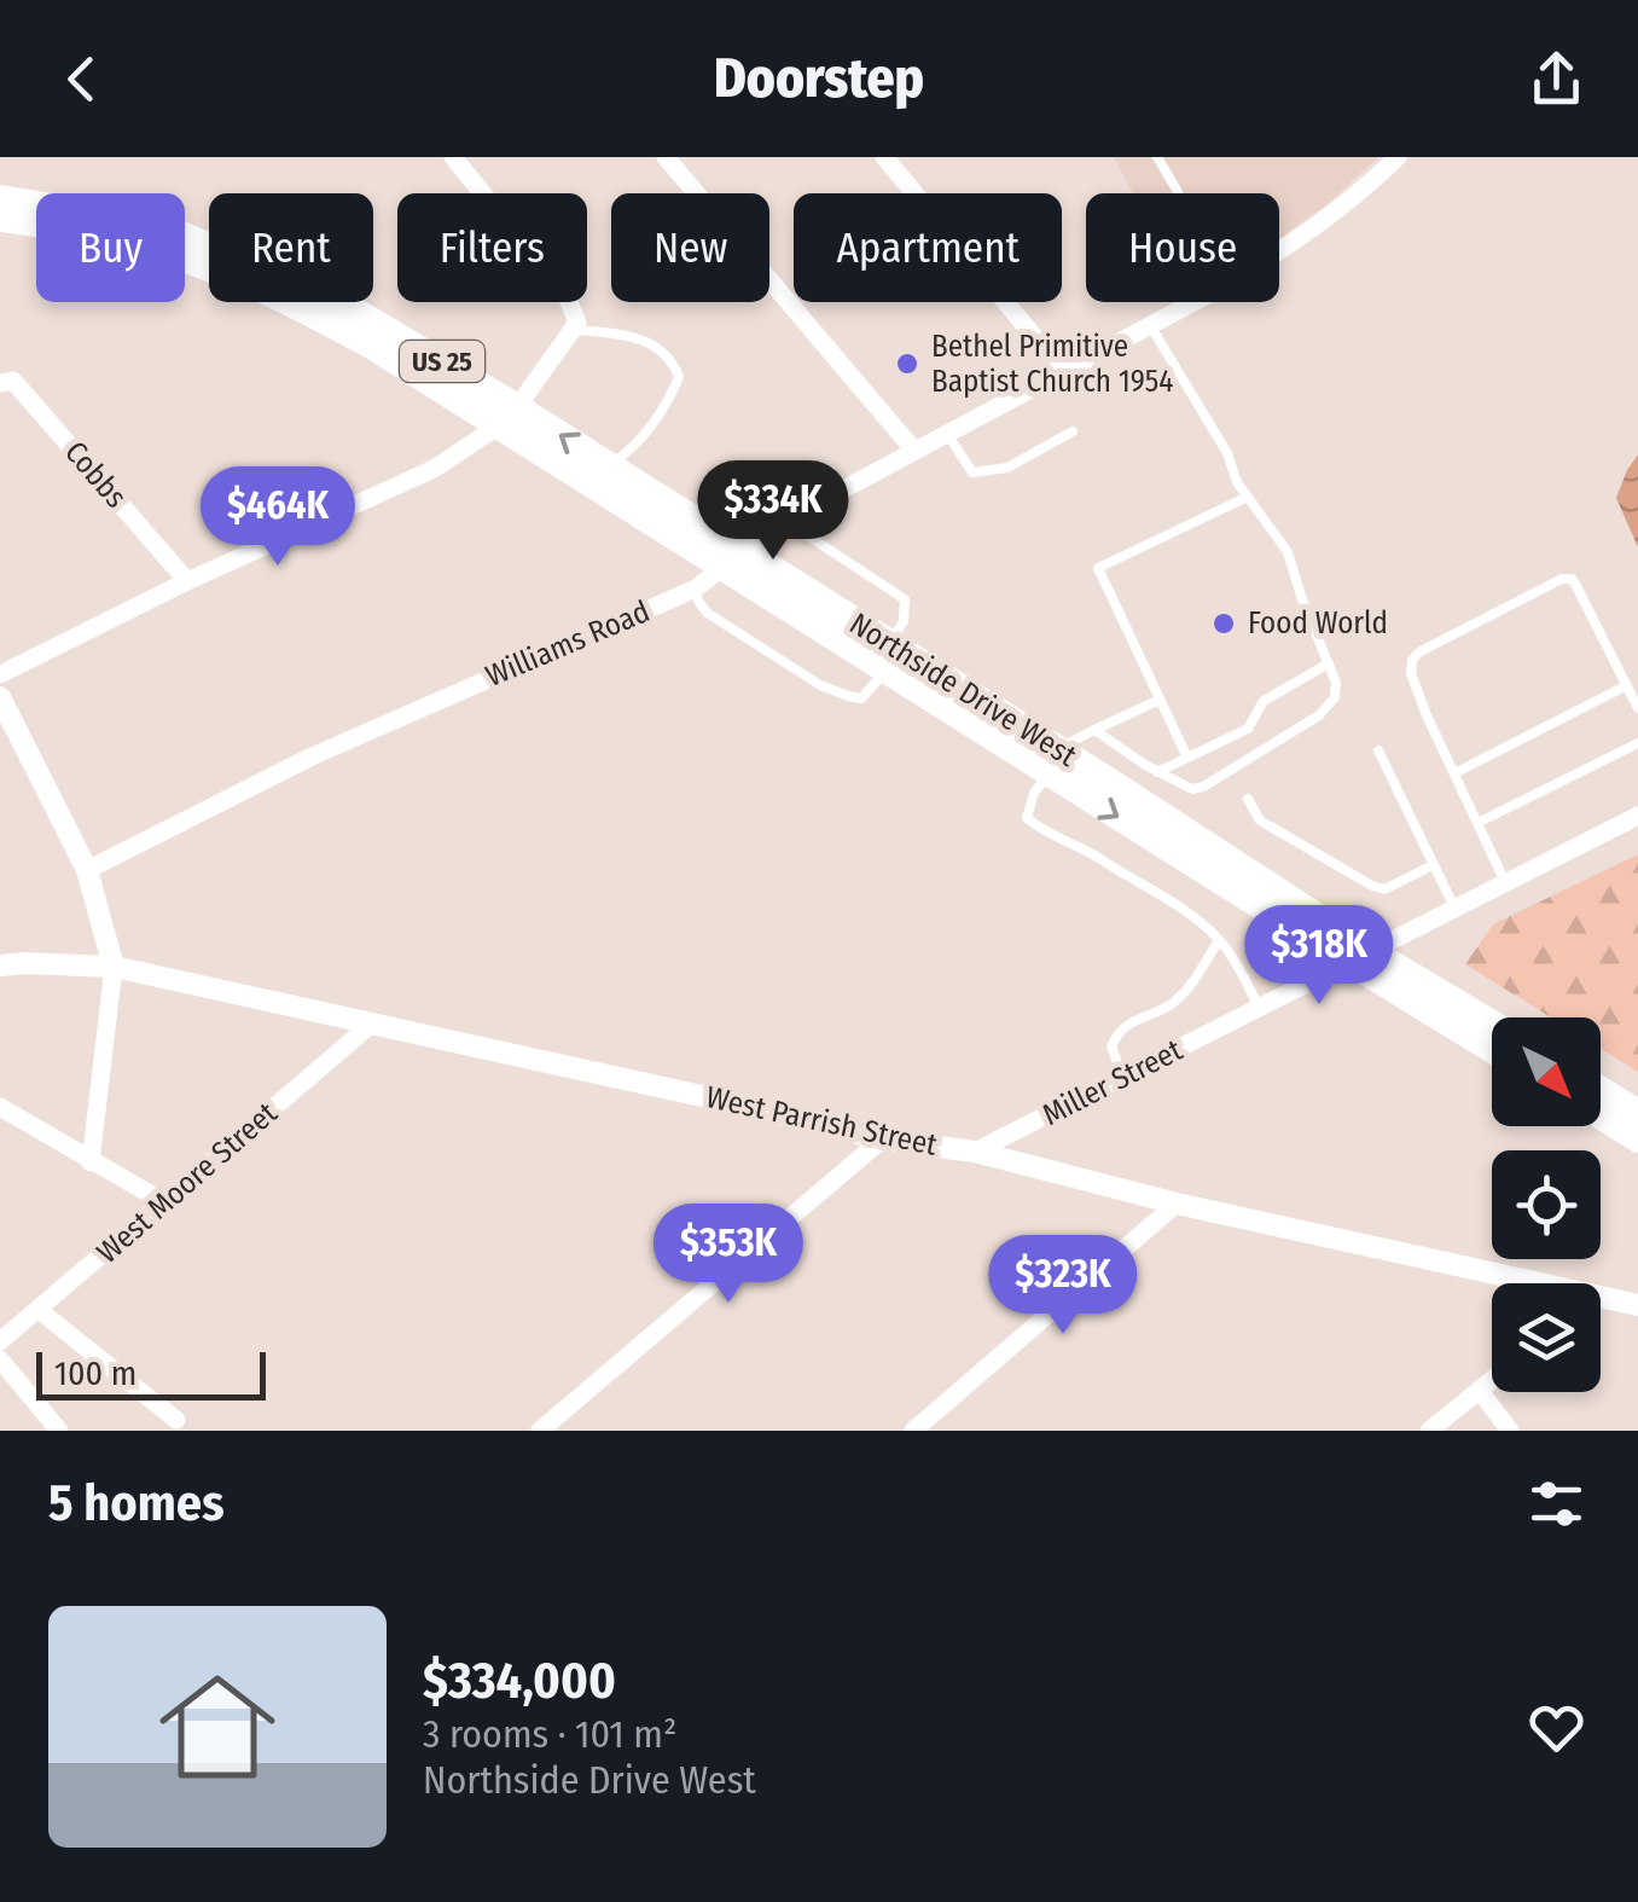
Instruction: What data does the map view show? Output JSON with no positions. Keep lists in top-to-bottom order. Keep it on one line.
{"streets":{"main road":["US 25","Northside Drive West"],"street":["Cobbs","Williams Road","Miller Street","West Parrish Street","West Moore Street"]},"crossings":[["Williams Road","Northside Drive West"],["Northside Drive West","Miller Street"],["Miller Street","West Parrish Street"],["West Parrish Street","West Moore Street"]],"places":["Bethel Primitive Baptist Church 1954","Food World"],"scale_bar":"100 m","north":"bottom right","page":{"header":"Doorstep","chip":["Buy","Rent","Filters","New","Apartment","House"],"price":["$334K","$464K","$318K","$353K","$323K"],"scale":"100 m","heading":"5 homes","list":[{"name":"$334,000","note":"3 rooms · 101 m² · Northside Drive West"}]}}
